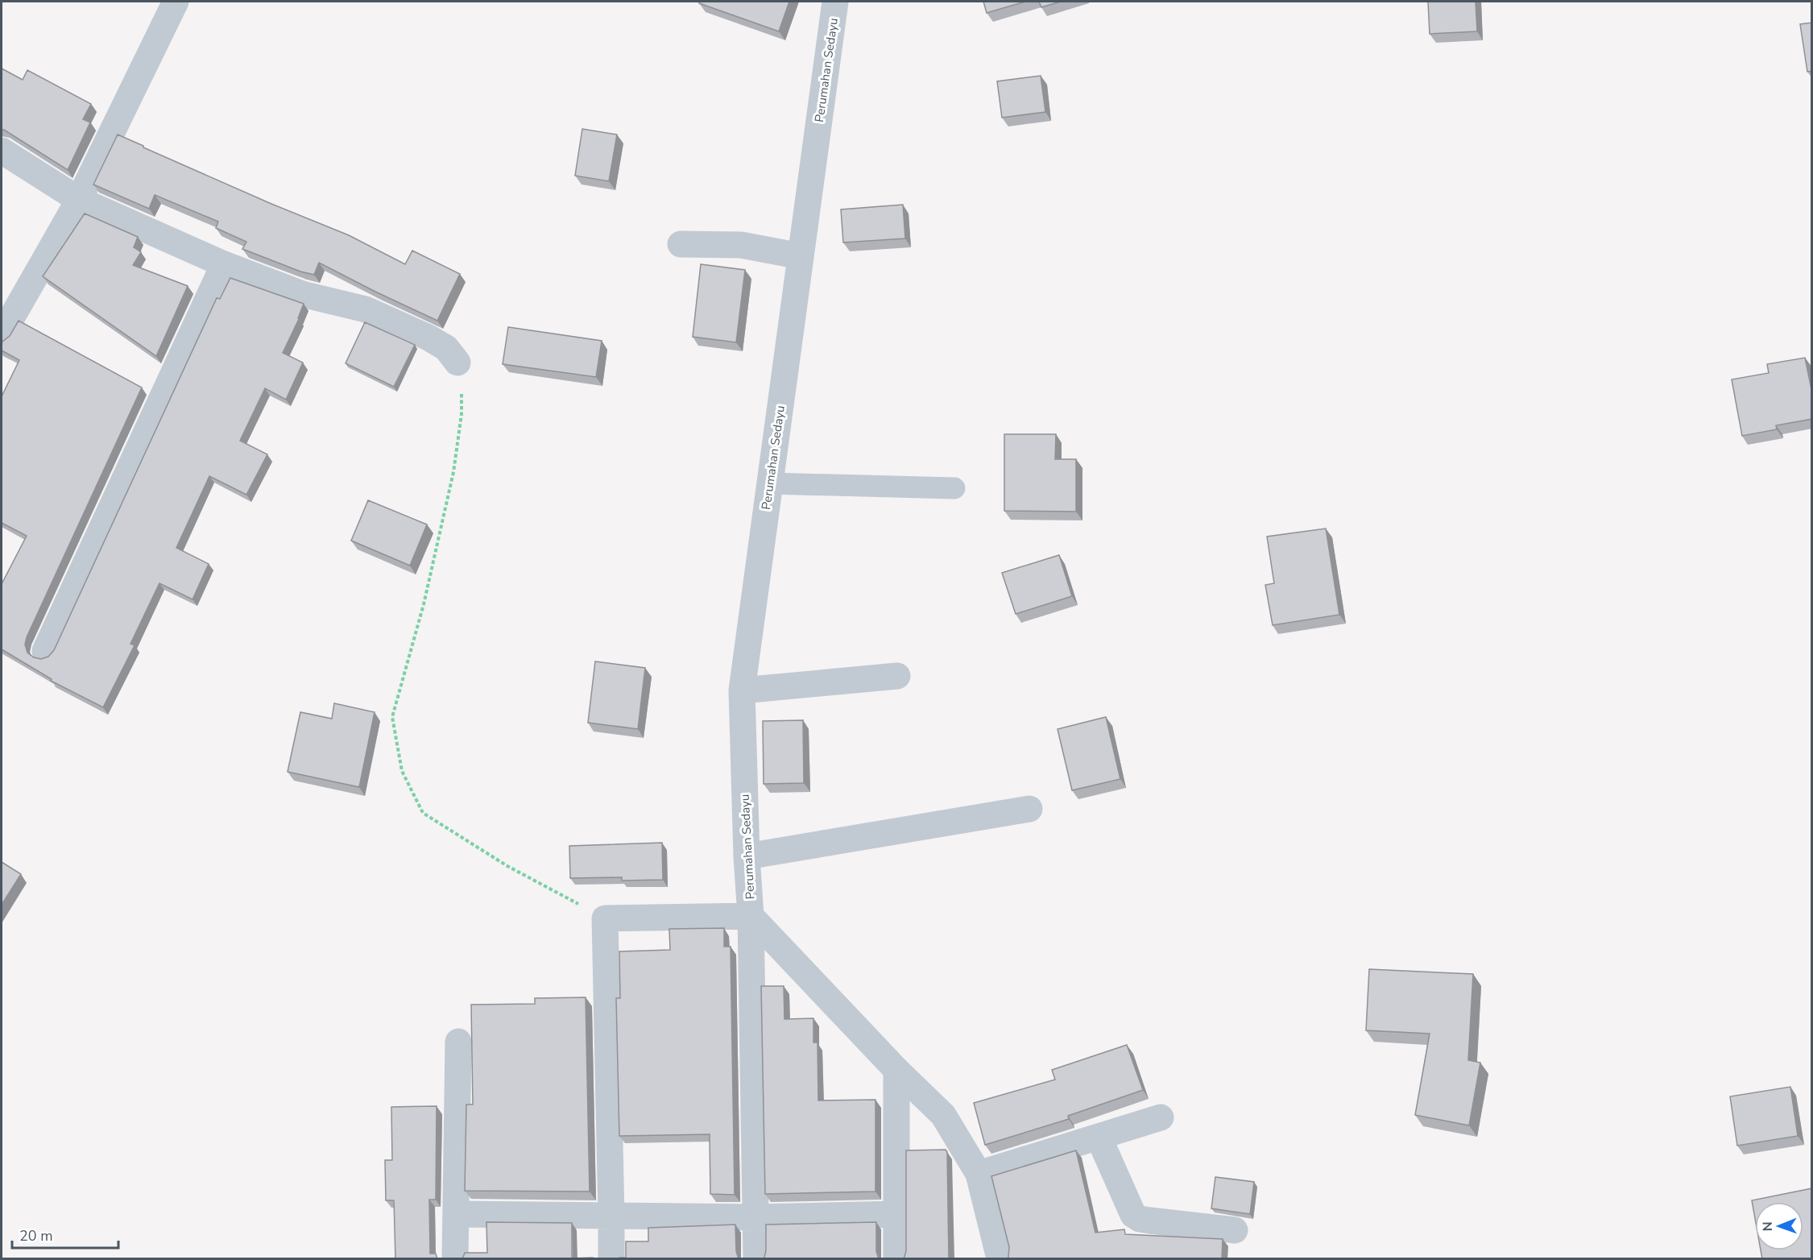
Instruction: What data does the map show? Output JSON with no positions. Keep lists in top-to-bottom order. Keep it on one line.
{"streets":{"street":["Perumahan Sedayu"]},"scale_bar":"20 m","north":"left"}
